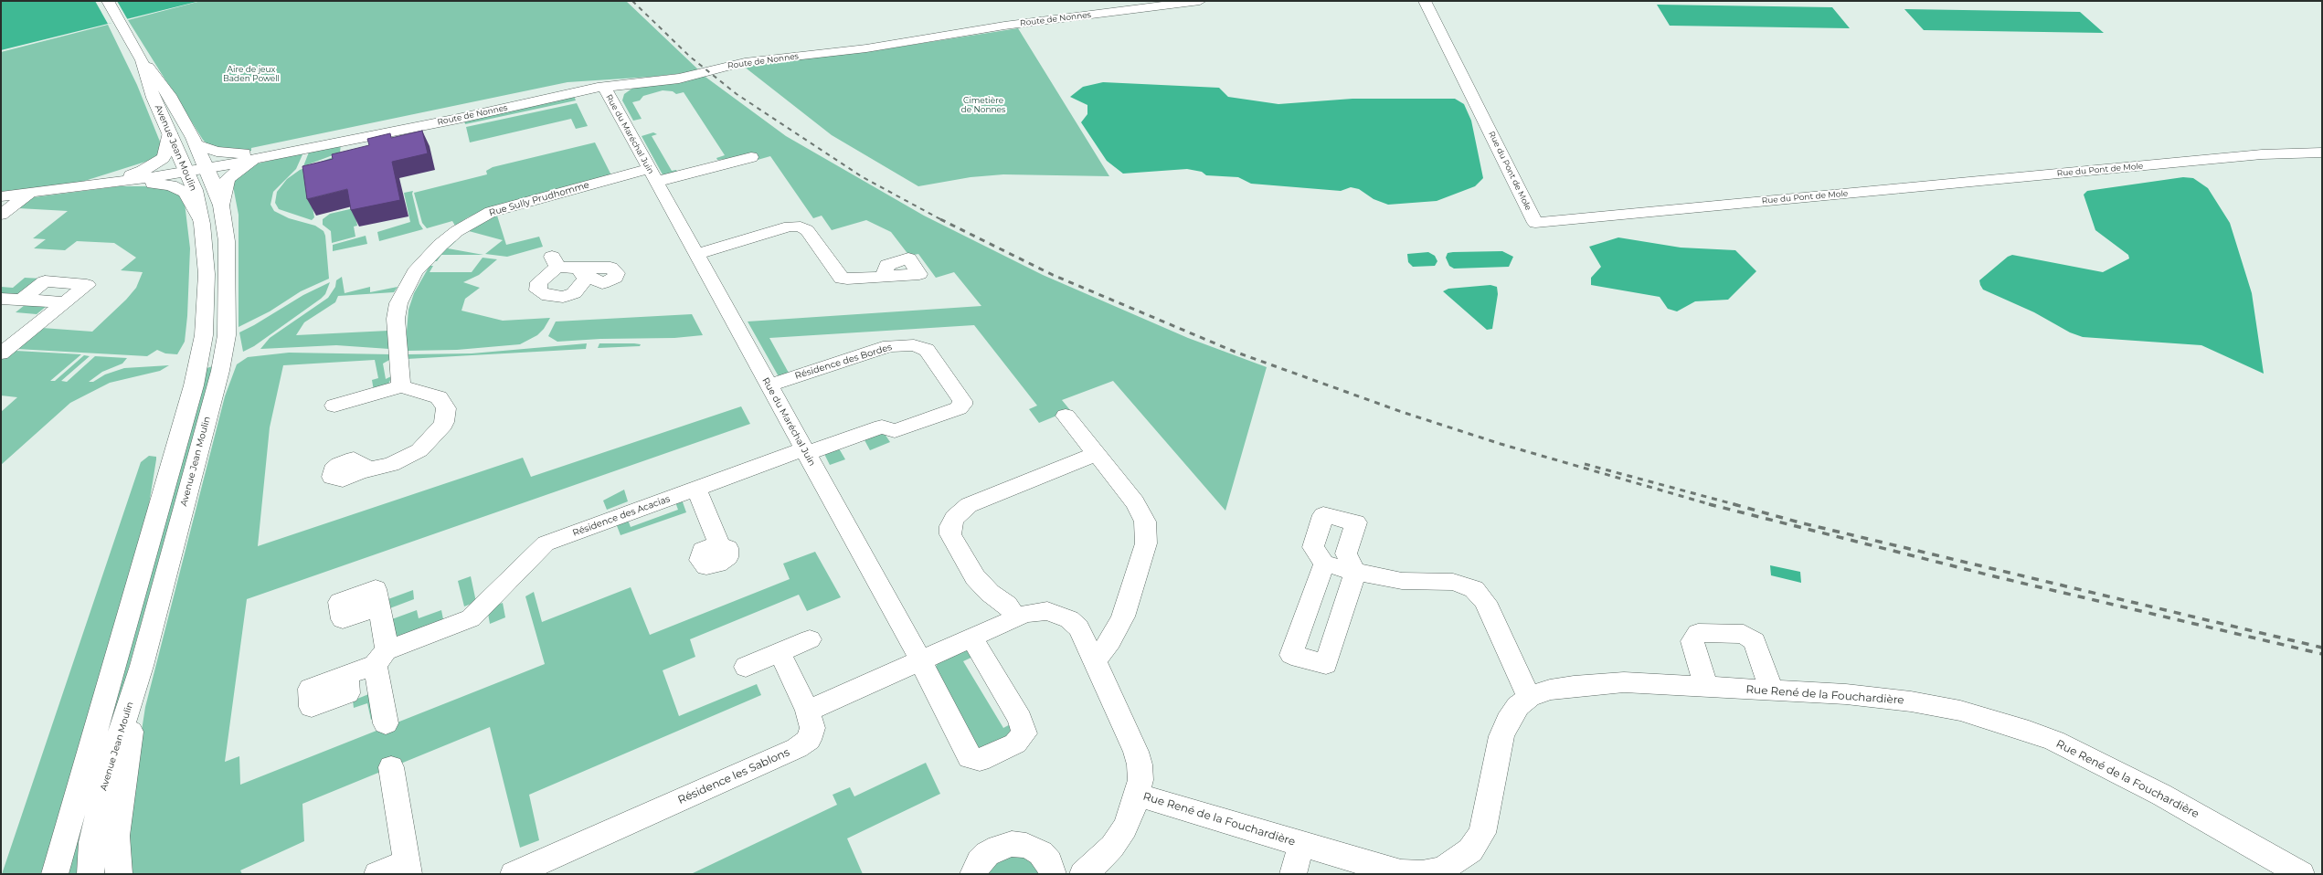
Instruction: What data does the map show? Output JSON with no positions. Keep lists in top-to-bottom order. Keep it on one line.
{"streets":{"street":["Route de Nonnes","Rue du Maréchal Juin","Avenue Jean Moulin","Rue du Pont de Mole","Rue Sully Prudhomme","Résidence des Bordes","Résidence des Acacias","Rue René de la Fouchardière","Résidence les Sablons"]},"crossings":[["Route de Nonnes","Rue du Maréchal Juin"],["Route de Nonnes","Avenue Jean Moulin"],["Rue du Maréchal Juin","Rue Sully Prudhomme"],["Rue du Maréchal Juin","Résidence des Bordes"],["Rue du Maréchal Juin","Résidence des Acacias"],["Résidence des Bordes","Résidence des Acacias"]],"parks":["Aire de jeux Baden Powell","Cimetière de Nonnes"]}
